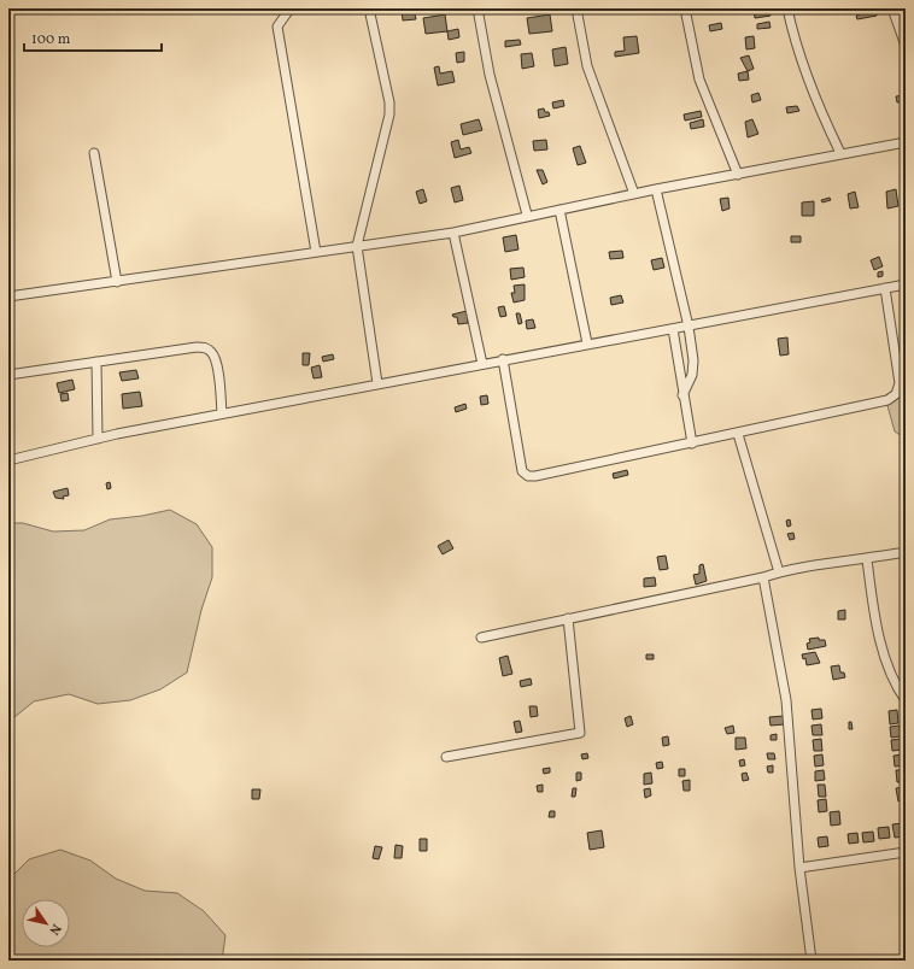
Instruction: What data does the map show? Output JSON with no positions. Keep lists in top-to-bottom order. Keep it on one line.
{"scale_bar":"100 m","north":"bottom right"}
